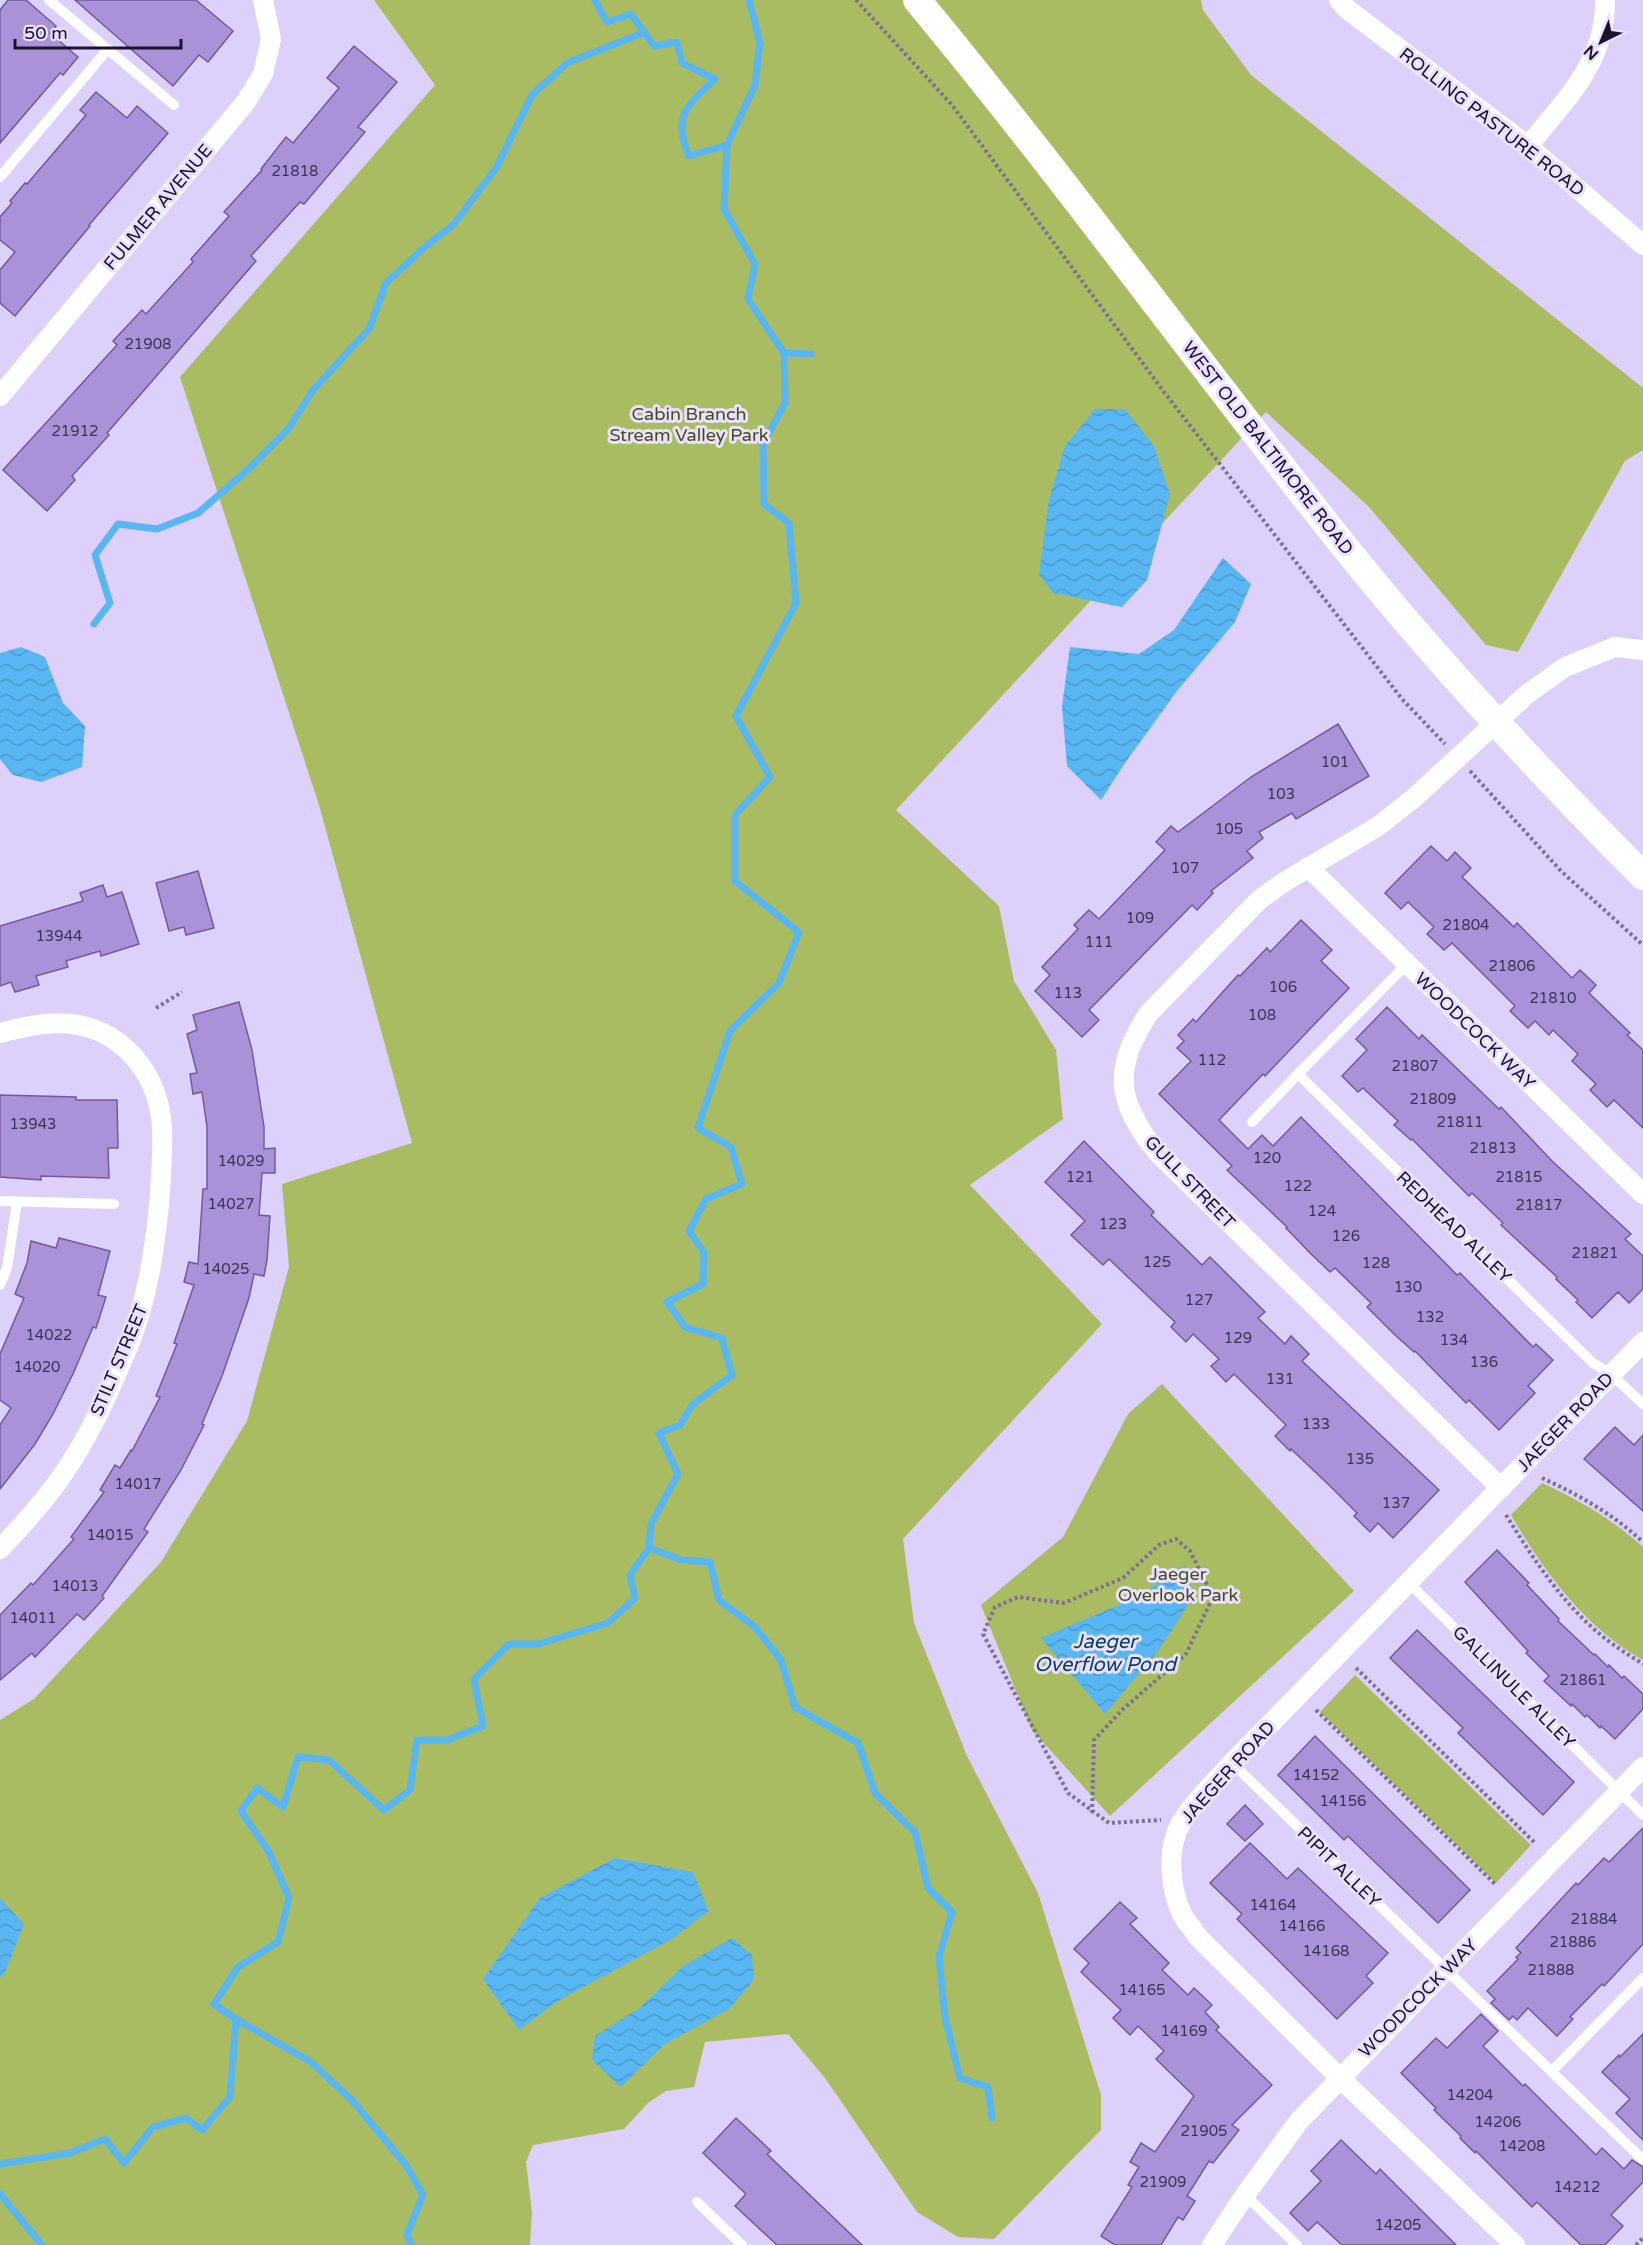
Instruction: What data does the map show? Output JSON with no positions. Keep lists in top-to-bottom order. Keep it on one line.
{"streets":{"street":["ROLLING PASTURE ROAD","FULMER AVENUE","WEST OLD BALTIMORE ROAD","WOODCOCK WAY","GULL STREET","STILT STREET","JAEGER ROAD"],"lane":["REDHEAD ALLEY","GALLINULE ALLEY","PIPIT ALLEY"]},"crossings":[["WEST OLD BALTIMORE ROAD","GULL STREET"],["WOODCOCK WAY","GULL STREET"],["WOODCOCK WAY","JAEGER ROAD"],["WOODCOCK WAY","GALLINULE ALLEY"],["WOODCOCK WAY","PIPIT ALLEY"],["GULL STREET","JAEGER ROAD"],["REDHEAD ALLEY","JAEGER ROAD"],["JAEGER ROAD","GALLINULE ALLEY"],["JAEGER ROAD","PIPIT ALLEY"]],"water":["Jaeger Overflow Pond"],"parks":["Cabin Branch Stream Valley Park","Jaeger Overlook Park"],"house_numbers":["21818","21908","21912","101","103","105","107","109","21804","13944","111","21806","106","113","21810","108","112","21807","21809","21811","13943","21813","120","14029","121","21815","122","14027","21817","124","123","126","21821","125","128","14025","130","127","132","14022","129","134","136","14020","131","133","135","14017","137","14015","14013","14011","21861","14152","14156","14164","21884","14166","21886","14168","21888","14165","14169","14204","14206","21905","14208","21909","14212","14205"],"scale_bar":"50 m","north":"bottom left"}
